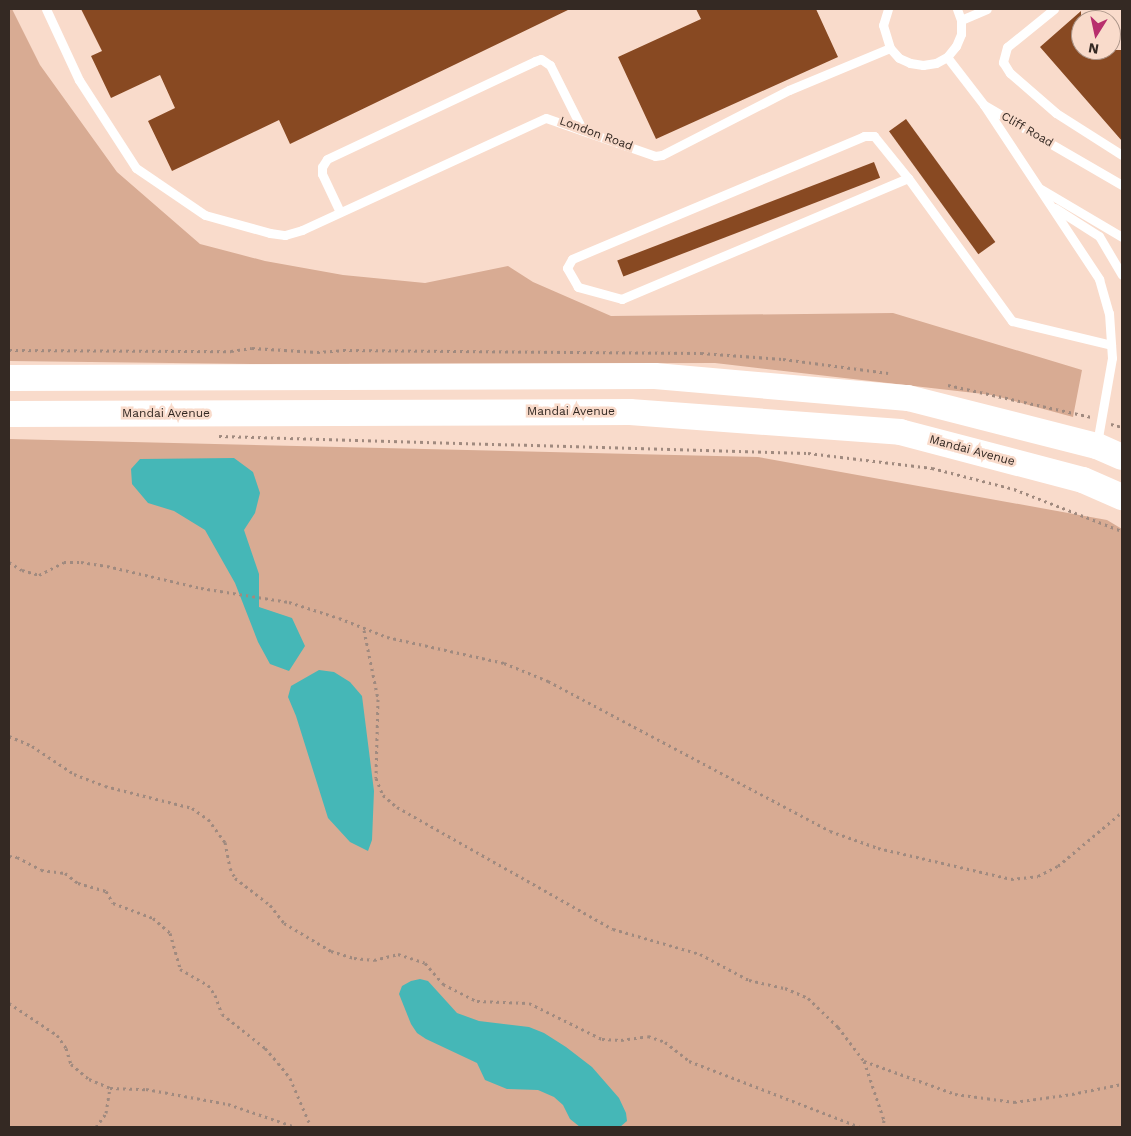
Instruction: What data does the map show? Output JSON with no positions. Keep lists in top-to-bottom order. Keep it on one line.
{"streets":{"main road":["Mandai Avenue"],"lane":["Cliff Road","London Road"]},"north":"bottom"}
